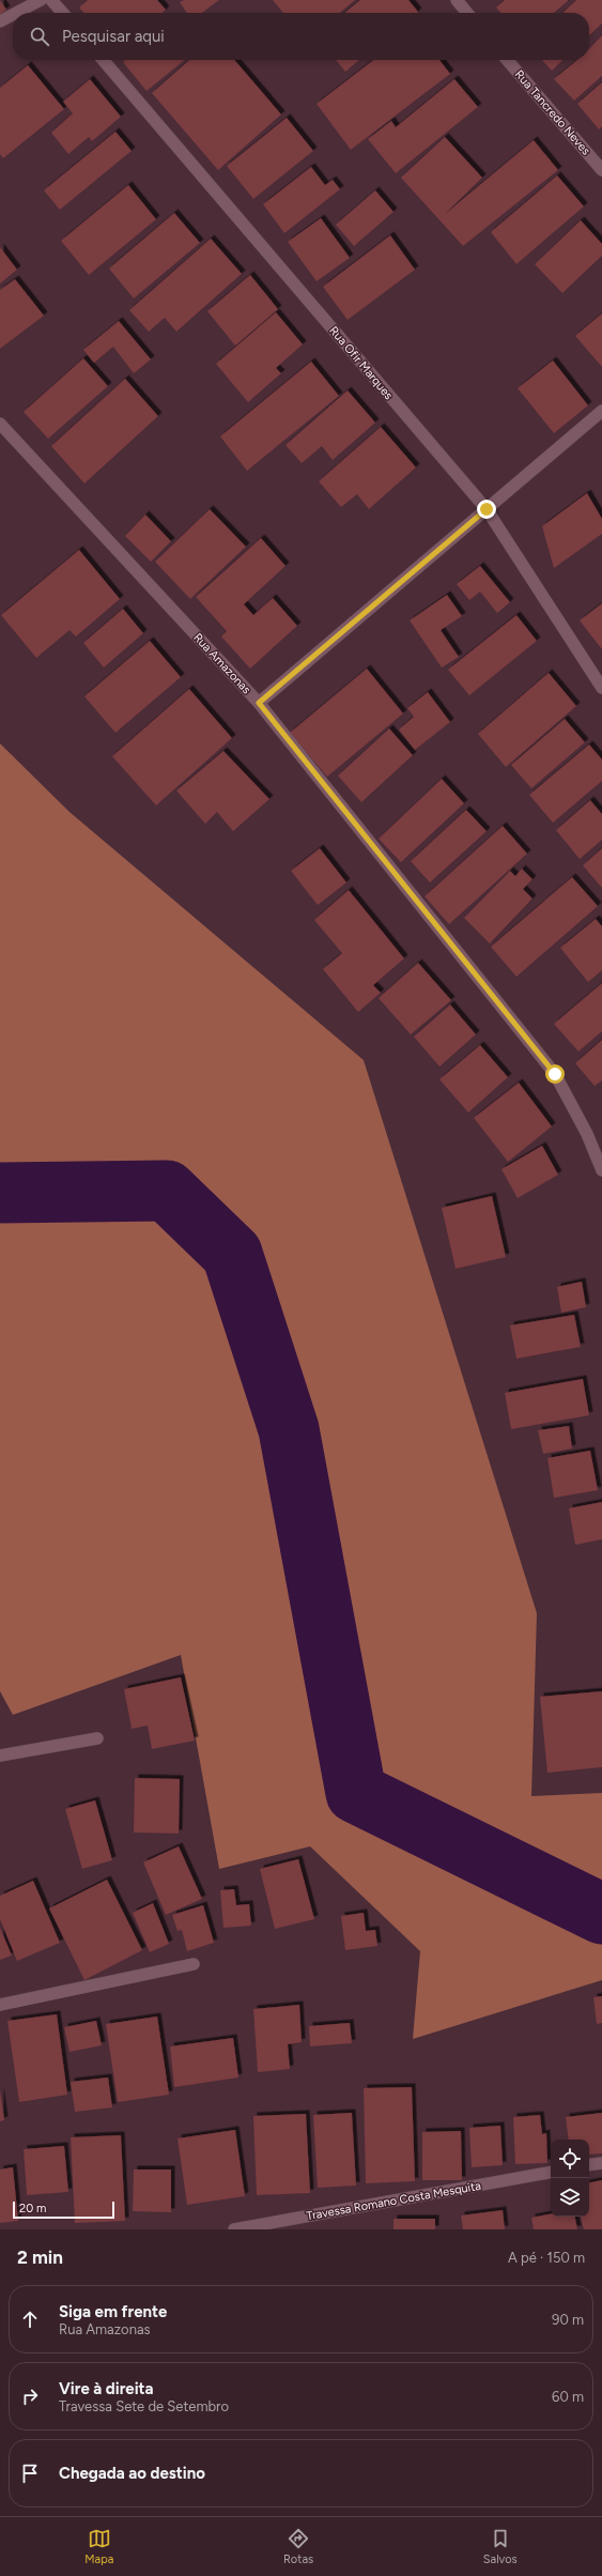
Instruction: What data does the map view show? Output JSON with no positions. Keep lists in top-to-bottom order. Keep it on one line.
{"streets":{"street":["Rua Tancredo Neves","Rua Ofir Marques","Rua Amazonas","Travessa Romano Costa Mesquita"]},"scale_bar":"20 m","page":{"search":"Pesquisar aqui","scale":"20 m","heading":["2 min","A pé · 150 m"],"list":[["Siga em frente","Rua Amazonas","90 m"],["Vire à direita","Travessa Sete de Setembro","60 m"],"Chegada ao destino"],"nav":["Mapa","Rotas","Salvos"]}}
